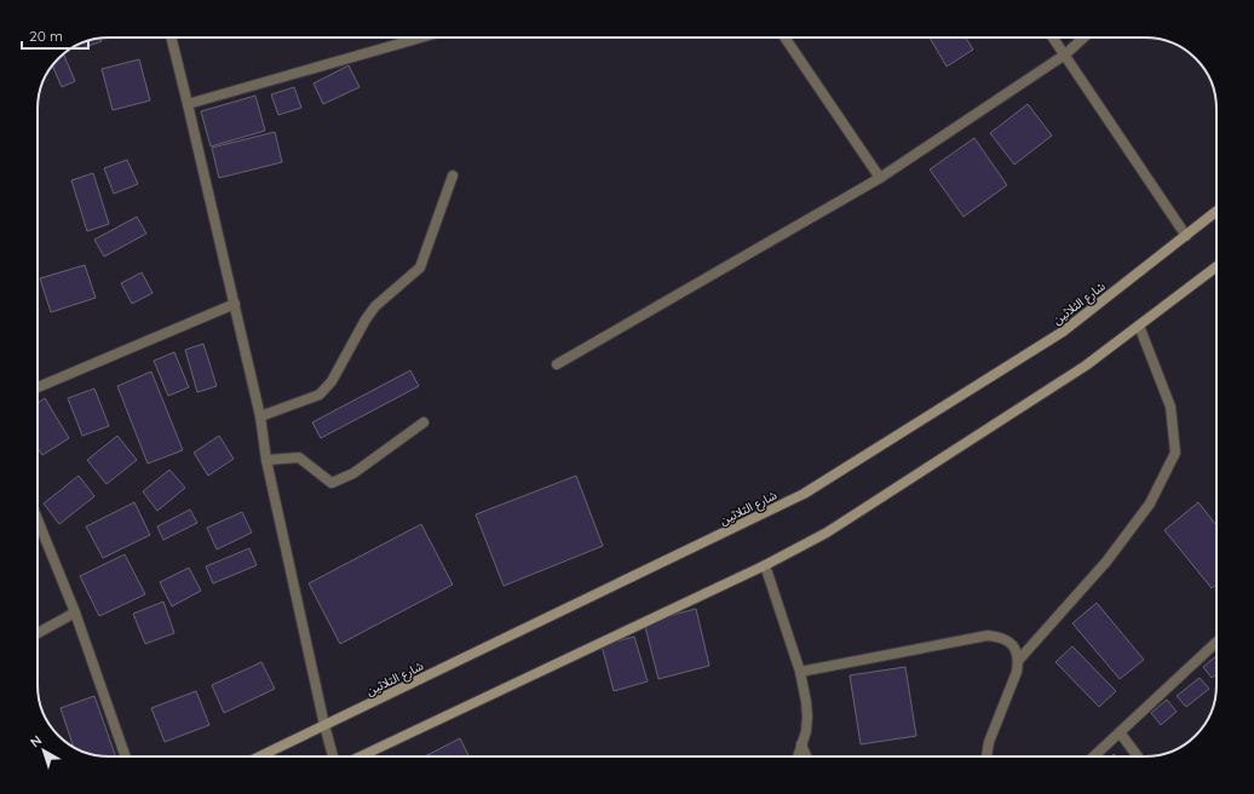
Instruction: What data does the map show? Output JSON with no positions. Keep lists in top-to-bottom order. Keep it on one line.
{"streets":{"street":["شارع الثلاثين"]},"scale_bar":"20 m","north":"top left"}
